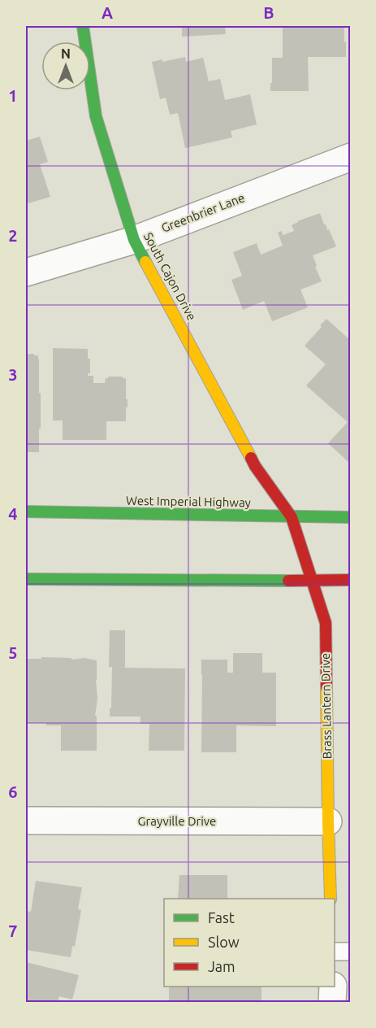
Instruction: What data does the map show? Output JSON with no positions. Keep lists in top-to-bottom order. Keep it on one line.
{"streets":{"street":["Greenbrier Lane","South Cajon Drive","West Imperial Highway","Brass Lantern Drive","Grayville Drive"]},"crossings":[["Greenbrier Lane","South Cajon Drive"],["South Cajon Drive","West Imperial Highway"],["South Cajon Drive","Brass Lantern Drive"],["West Imperial Highway","Brass Lantern Drive"],["Brass Lantern Drive","Grayville Drive"]],"legend":["Fast","Slow","Jam"],"north":"top","grid":{"columns":["A","B"],"rows":["1","2","3","4","5","6","7"]}}
